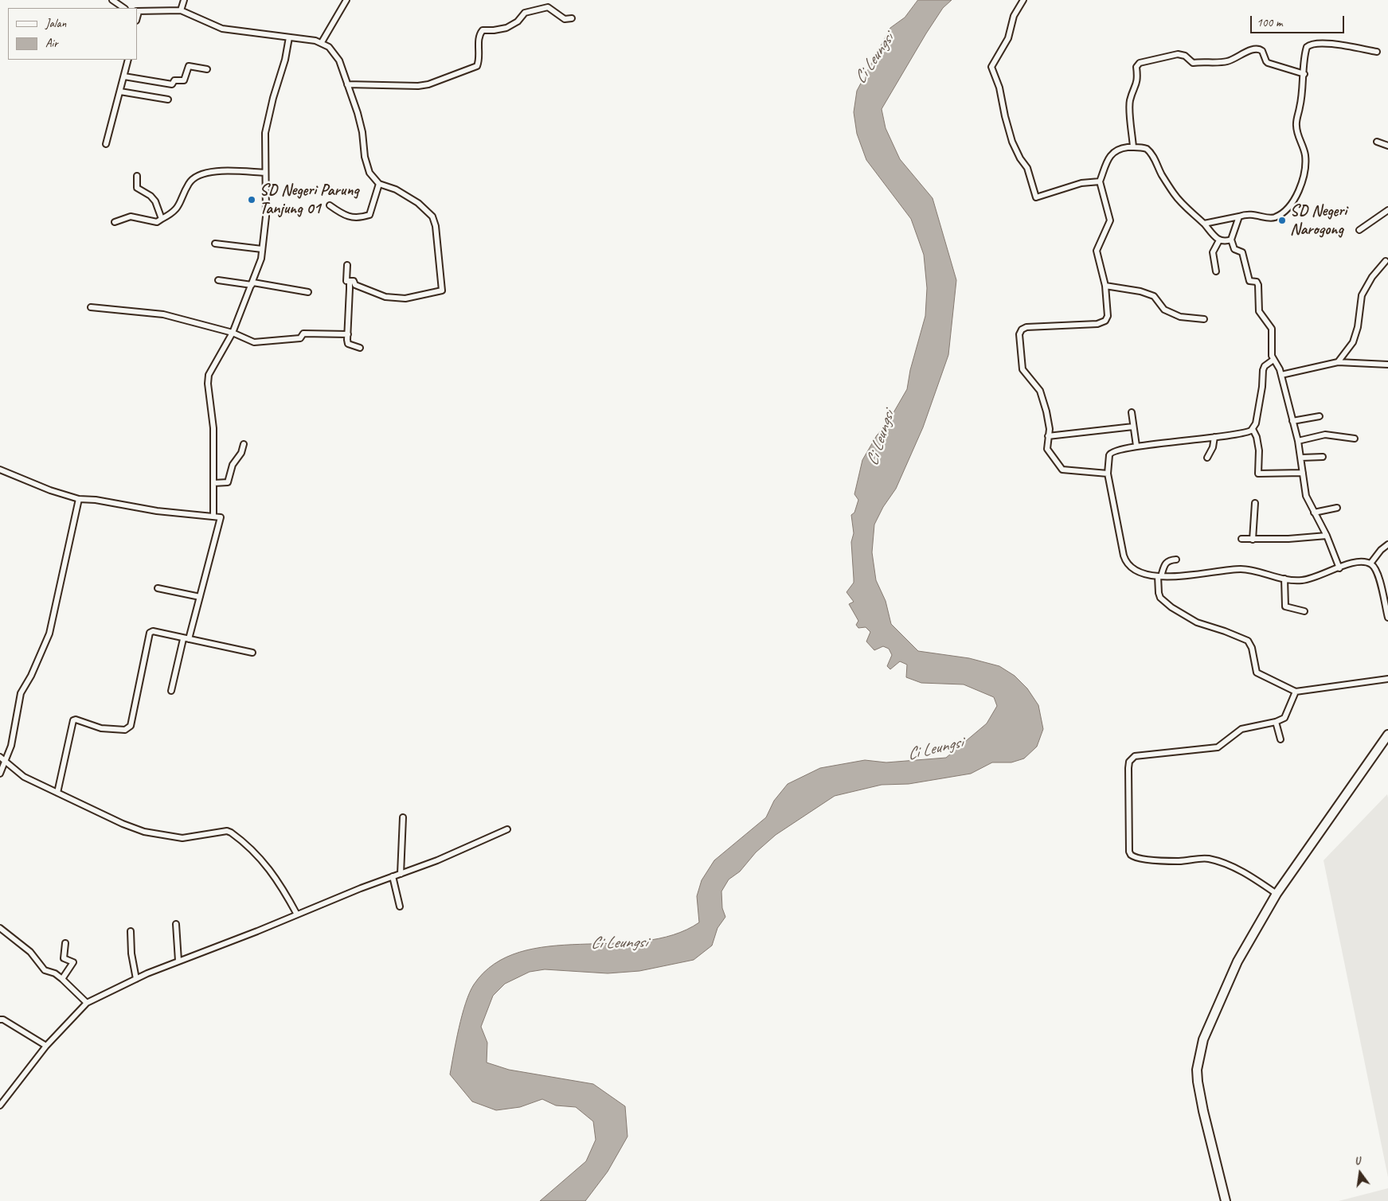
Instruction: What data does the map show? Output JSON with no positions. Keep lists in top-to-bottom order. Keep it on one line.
{"water":["Ci Leungsi"],"places":["SD Negeri Parung Tanjung 01","SD Negeri Narogong"],"legend":["Jalan","Air"],"scale_bar":"100 m","north":"top"}
